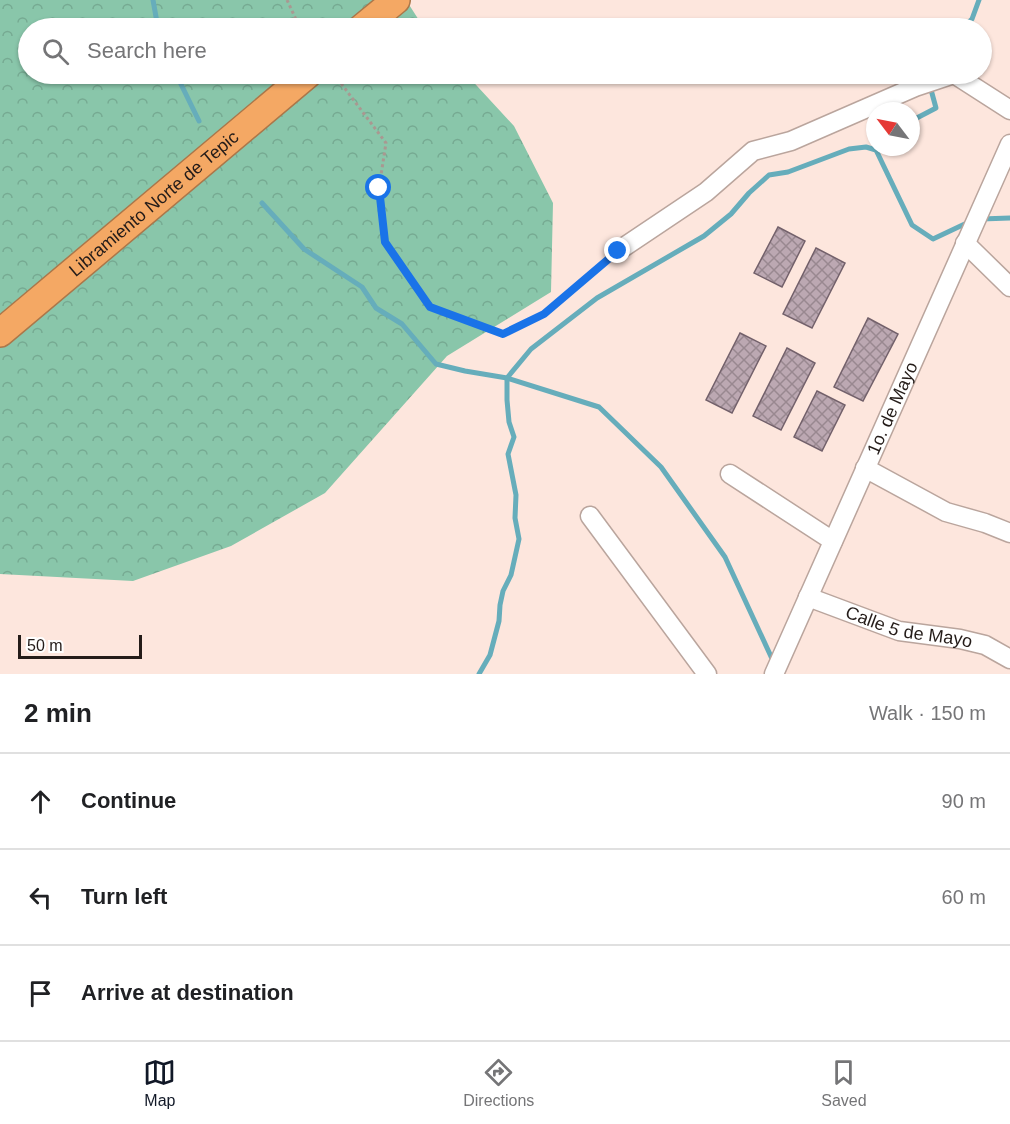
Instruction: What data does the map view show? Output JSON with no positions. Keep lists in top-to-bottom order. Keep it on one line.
{"streets":{"highway":["Libramiento Norte de Tepic"],"street":["1o. de Mayo","Calle 5 de Mayo"]},"crossings":[["1o. de Mayo","Calle 5 de Mayo"]],"scale_bar":"50 m","north":"top left","page":{"search":"Search here","scale":"50 m","heading":["2 min","Walk · 150 m"],"list":[["Continue","90 m"],["Turn left","60 m"],"Arrive at destination"],"nav":["Map","Directions","Saved"]}}
